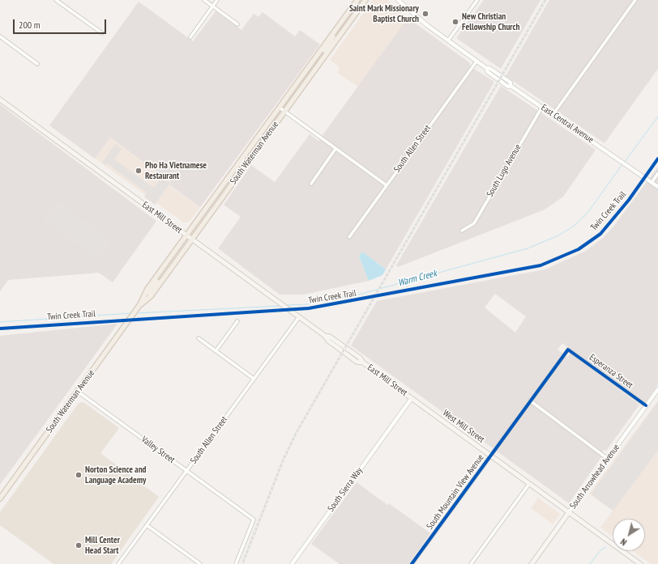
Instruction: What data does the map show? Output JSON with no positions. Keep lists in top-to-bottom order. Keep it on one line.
{"streets":{"main road":["South Waterman Avenue","East Mill Street","West Mill Street","South Arrowhead Avenue"],"street":["East Central Avenue","South Allen Street","South Lugo Avenue","Esperanza Street","Valley Street","South Sierra Way","South Mountain View Avenue"],"cycle path":["Twin Creek Trail"]},"crossings":[["East Central Avenue","South Allen Street"],["East Central Avenue","South Lugo Avenue"],["South Allen Street","East Mill Street"],["South Allen Street","Valley Street"],["South Waterman Avenue","East Mill Street"],["South Waterman Avenue","Valley Street"],["East Mill Street","West Mill Street"],["East Mill Street","South Sierra Way"],["Esperanza Street","South Arrowhead Avenue"],["Esperanza Street","South Mountain View Avenue"],["West Mill Street","South Arrowhead Avenue"],["West Mill Street","South Sierra Way"],["West Mill Street","South Mountain View Avenue"]],"water":["Warm Creek"],"places":["Saint Mark Missionary Baptist Church","New Christian Fellowship Church","Pho Ha Vietnamese Restaurant","Norton Science and Language Academy","Mill Center Head Start"],"scale_bar":"200 m","north":"bottom left"}
